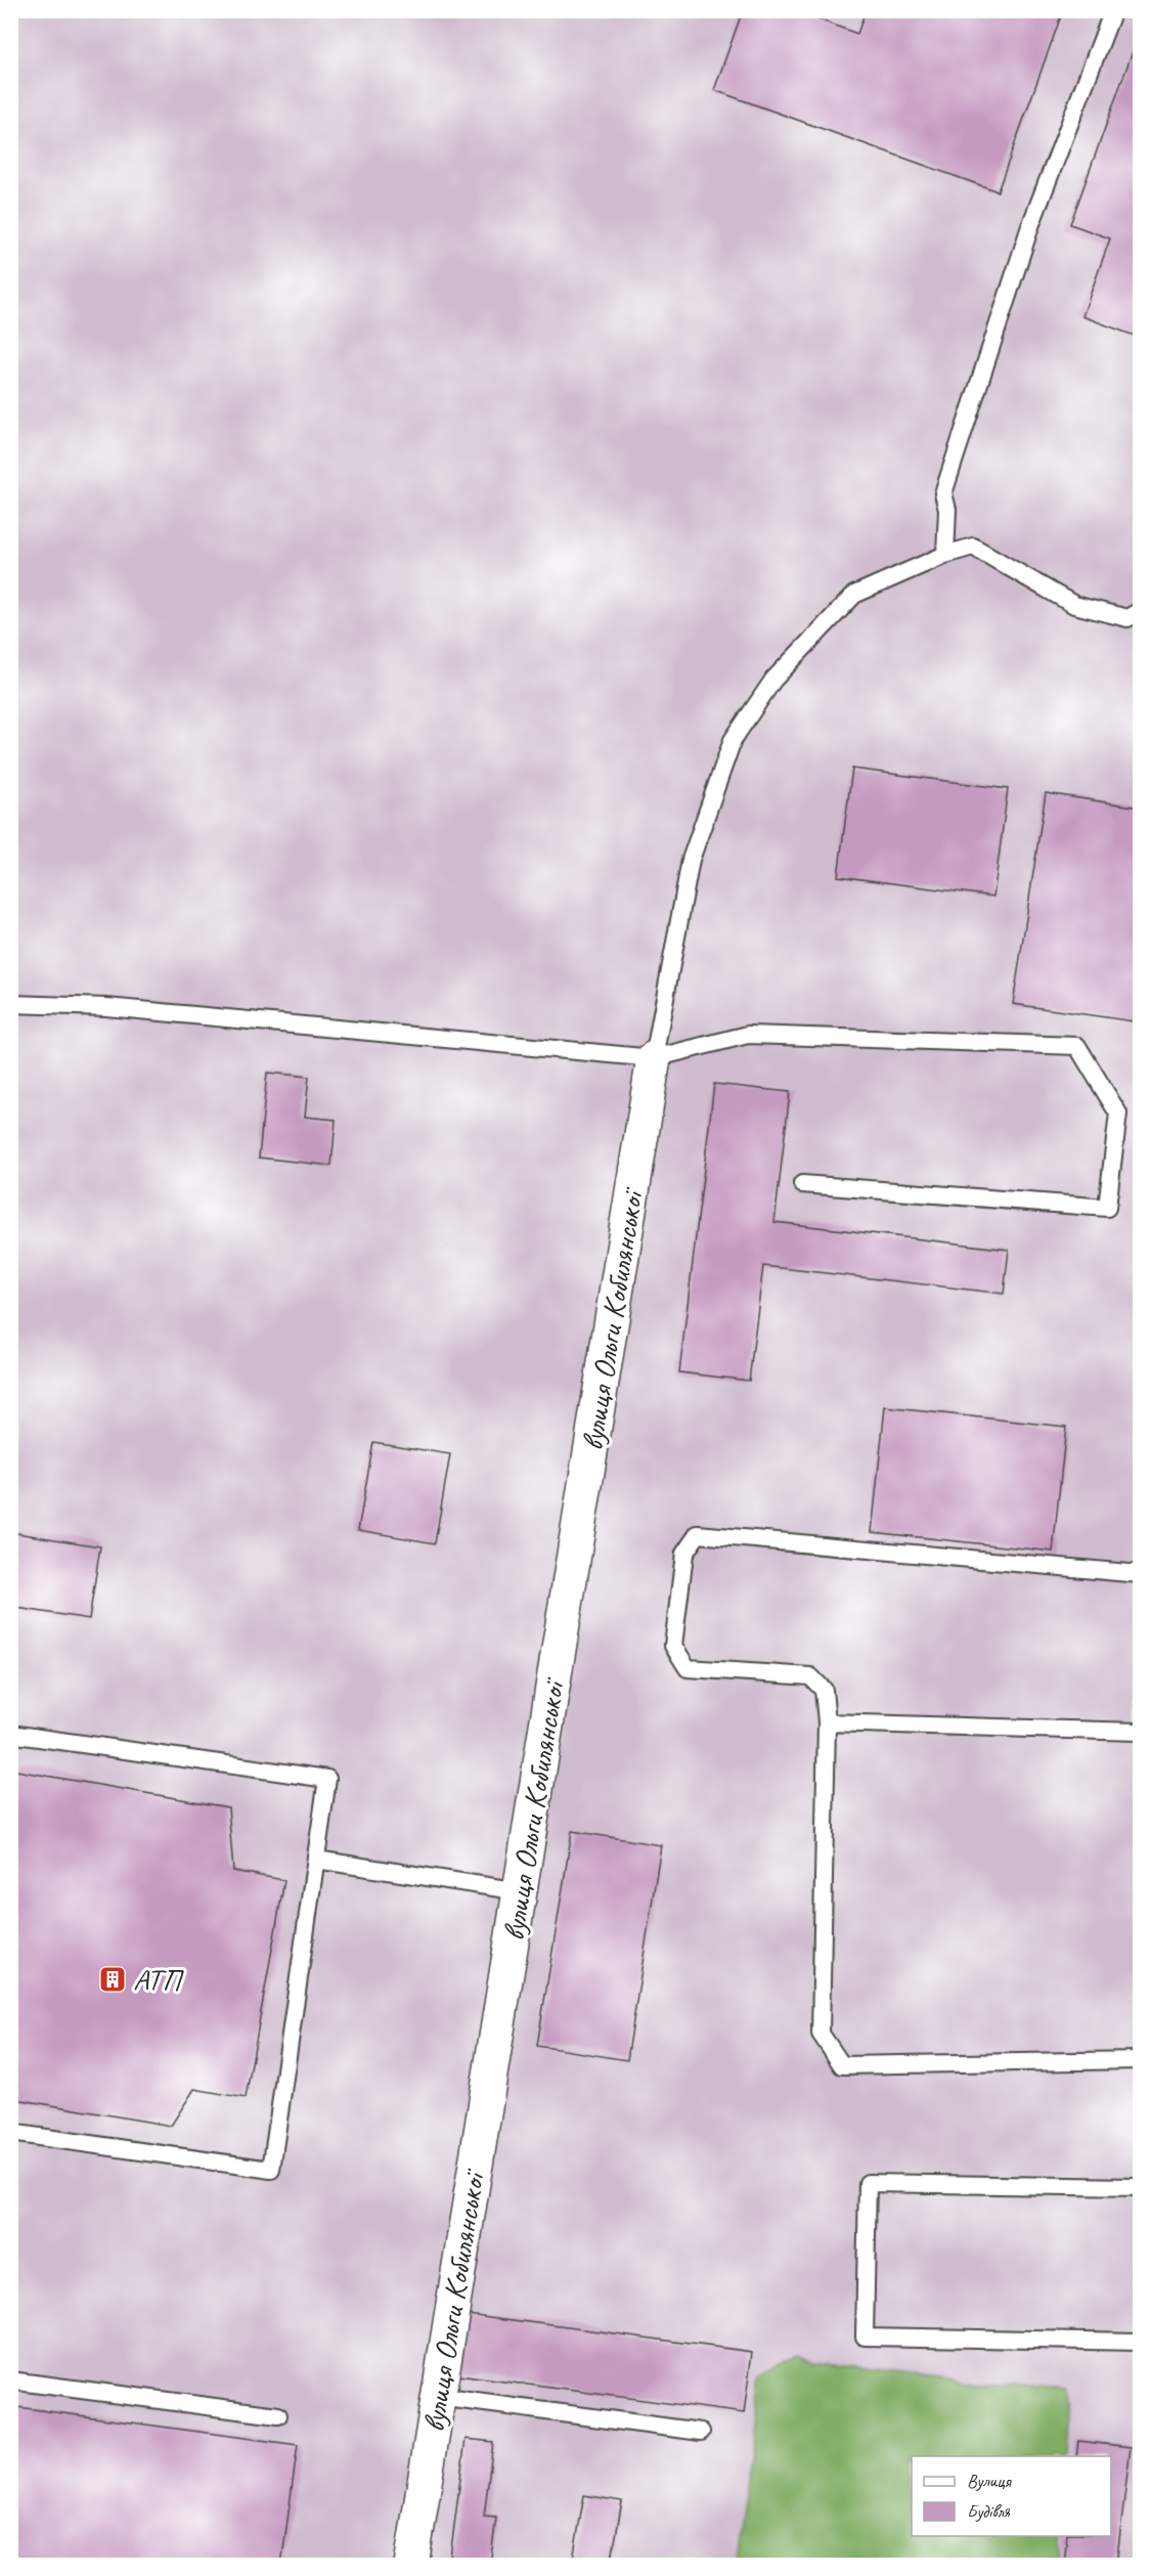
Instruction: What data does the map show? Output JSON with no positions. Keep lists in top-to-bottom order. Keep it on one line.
{"streets":{"street":["вулиця Ольги Кобилянської"]},"places":{"building":["АТП"]},"legend":["Вулиця","Будівля"]}
